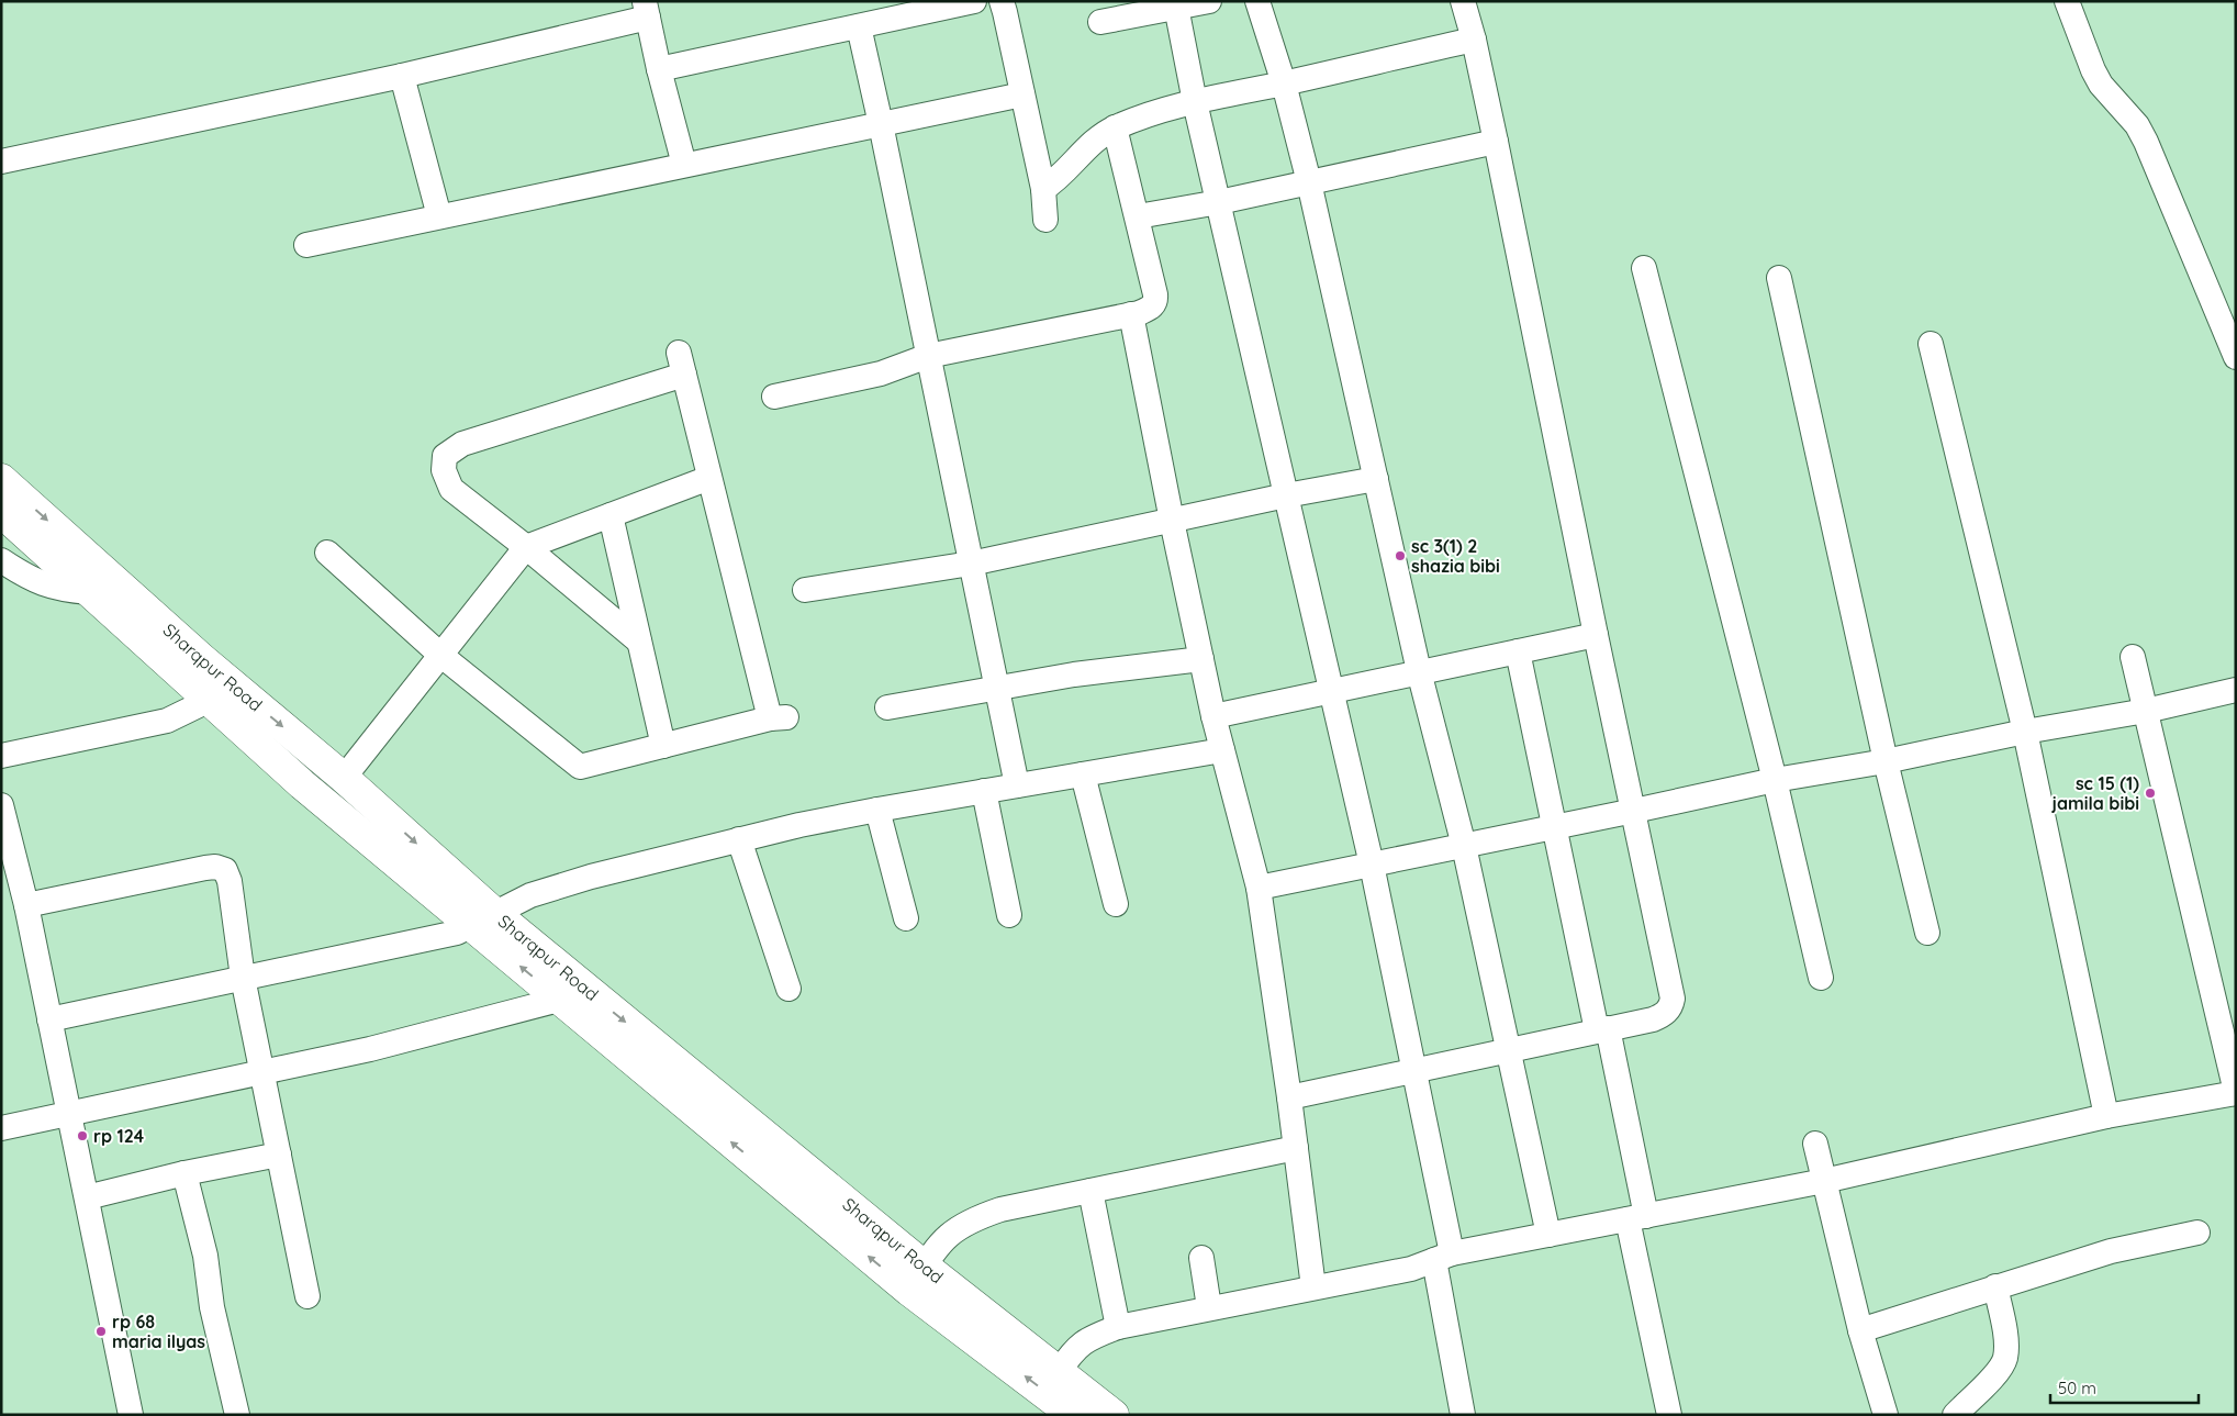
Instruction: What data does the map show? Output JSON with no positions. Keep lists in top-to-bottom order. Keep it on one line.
{"streets":{"main road":["Sharqpur Road"]},"places":["sc 3(1) 2 shazia bibi","sc 15 (1) jamila bibi","rp 124","rp 68 maria ilyas"],"scale_bar":"50 m"}
